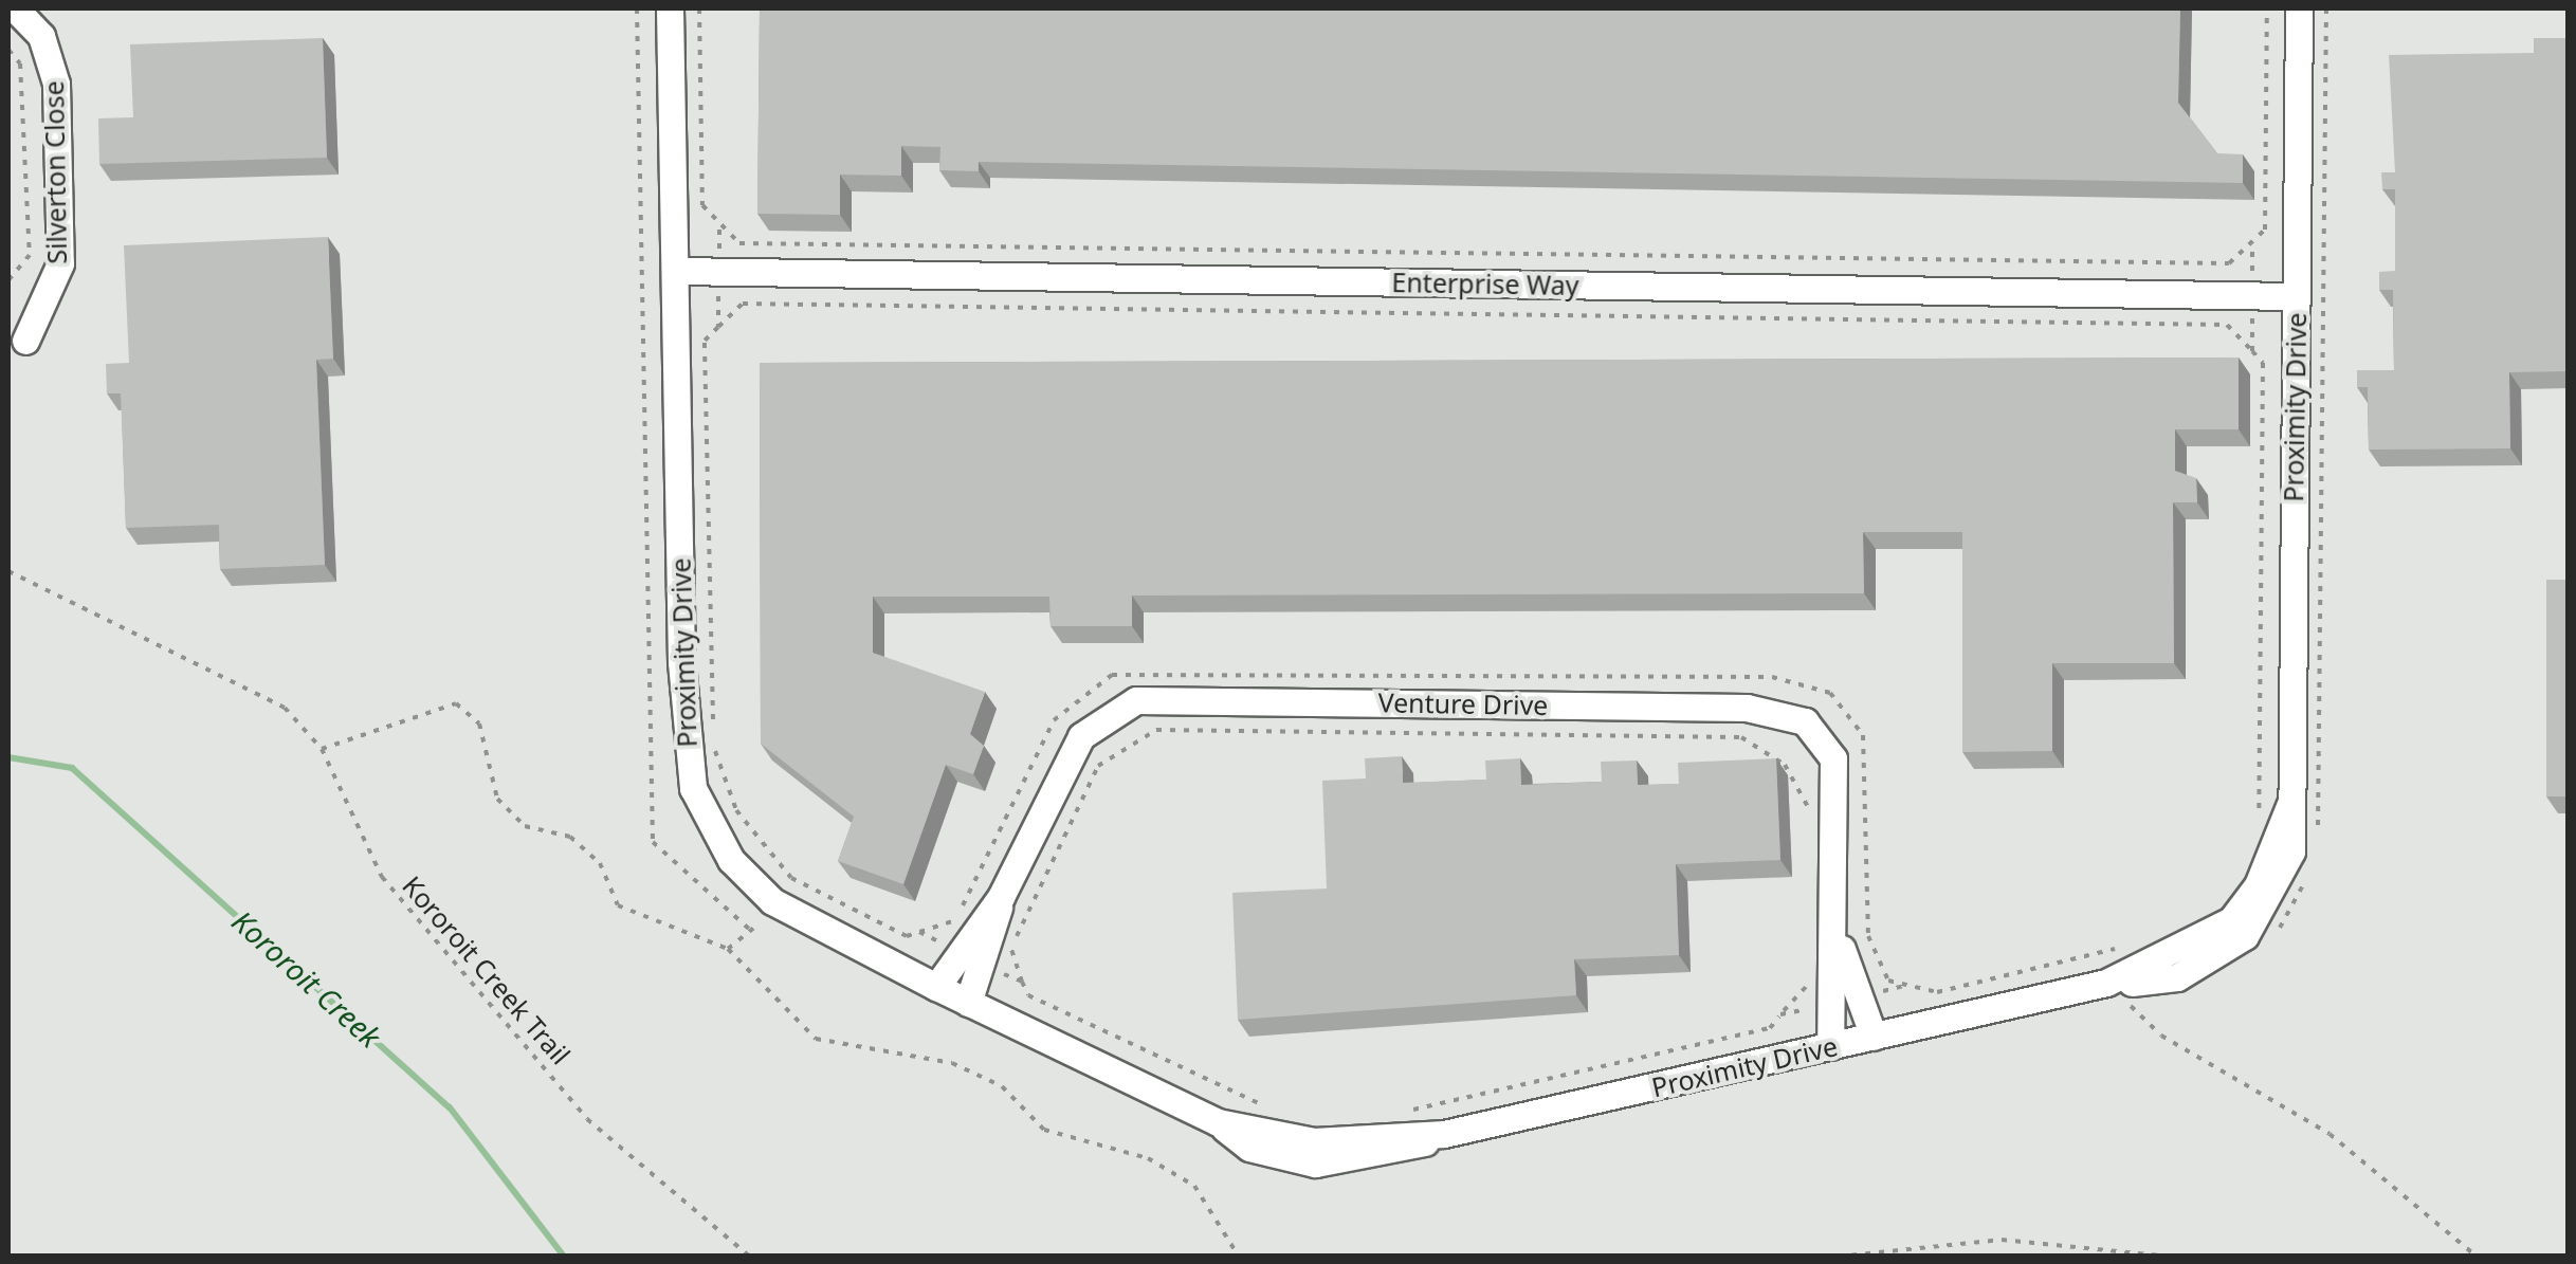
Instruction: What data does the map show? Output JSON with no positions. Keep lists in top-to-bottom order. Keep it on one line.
{"streets":{"street":["Silverton Close","Enterprise Way","Proximity Drive","Venture Drive"],"path":["Kororoit Creek Trail"]},"crossings":[["Enterprise Way","Proximity Drive"],["Proximity Drive","Venture Drive"]],"water":["Kororoit Creek"]}
